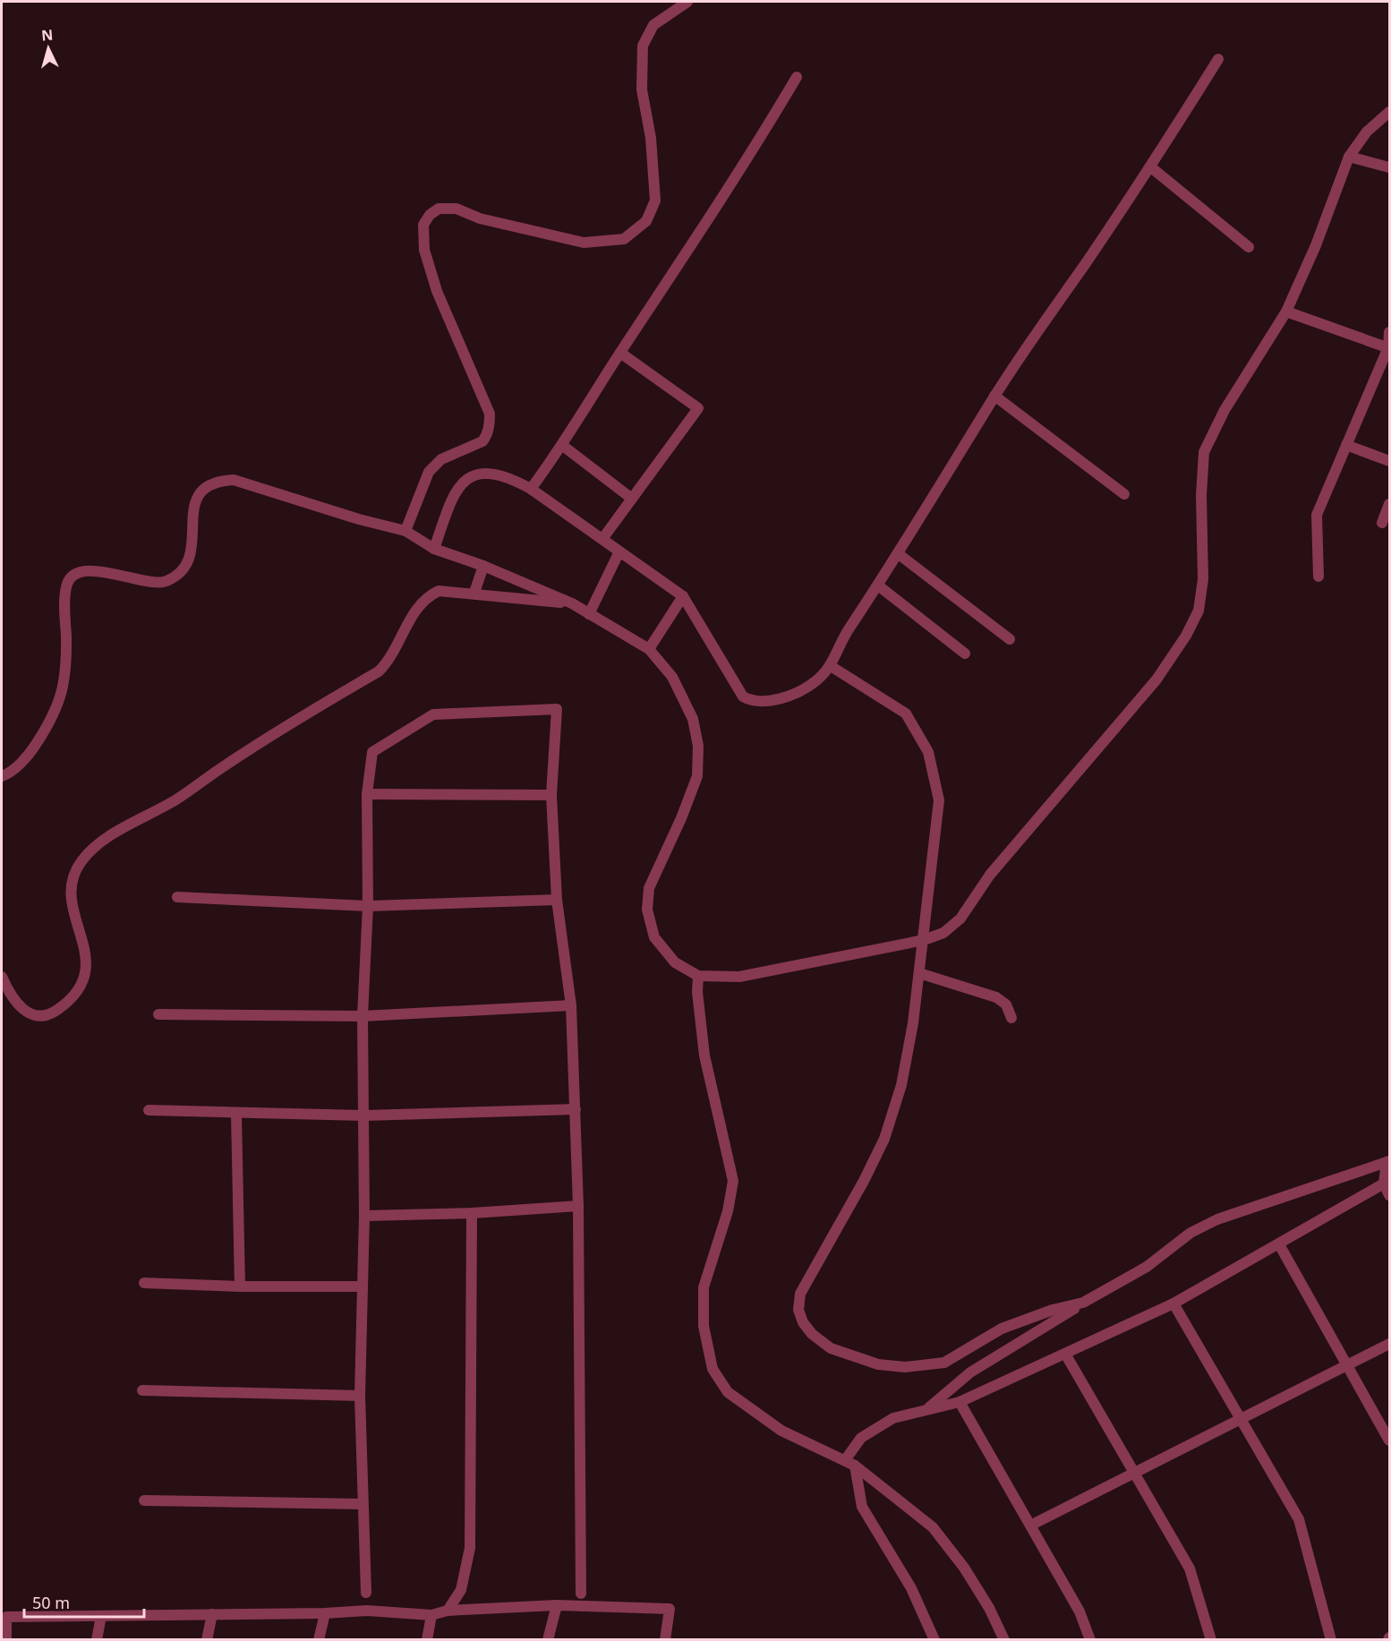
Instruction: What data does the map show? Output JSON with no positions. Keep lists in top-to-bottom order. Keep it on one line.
{"scale_bar":"50 m","north":"top"}
